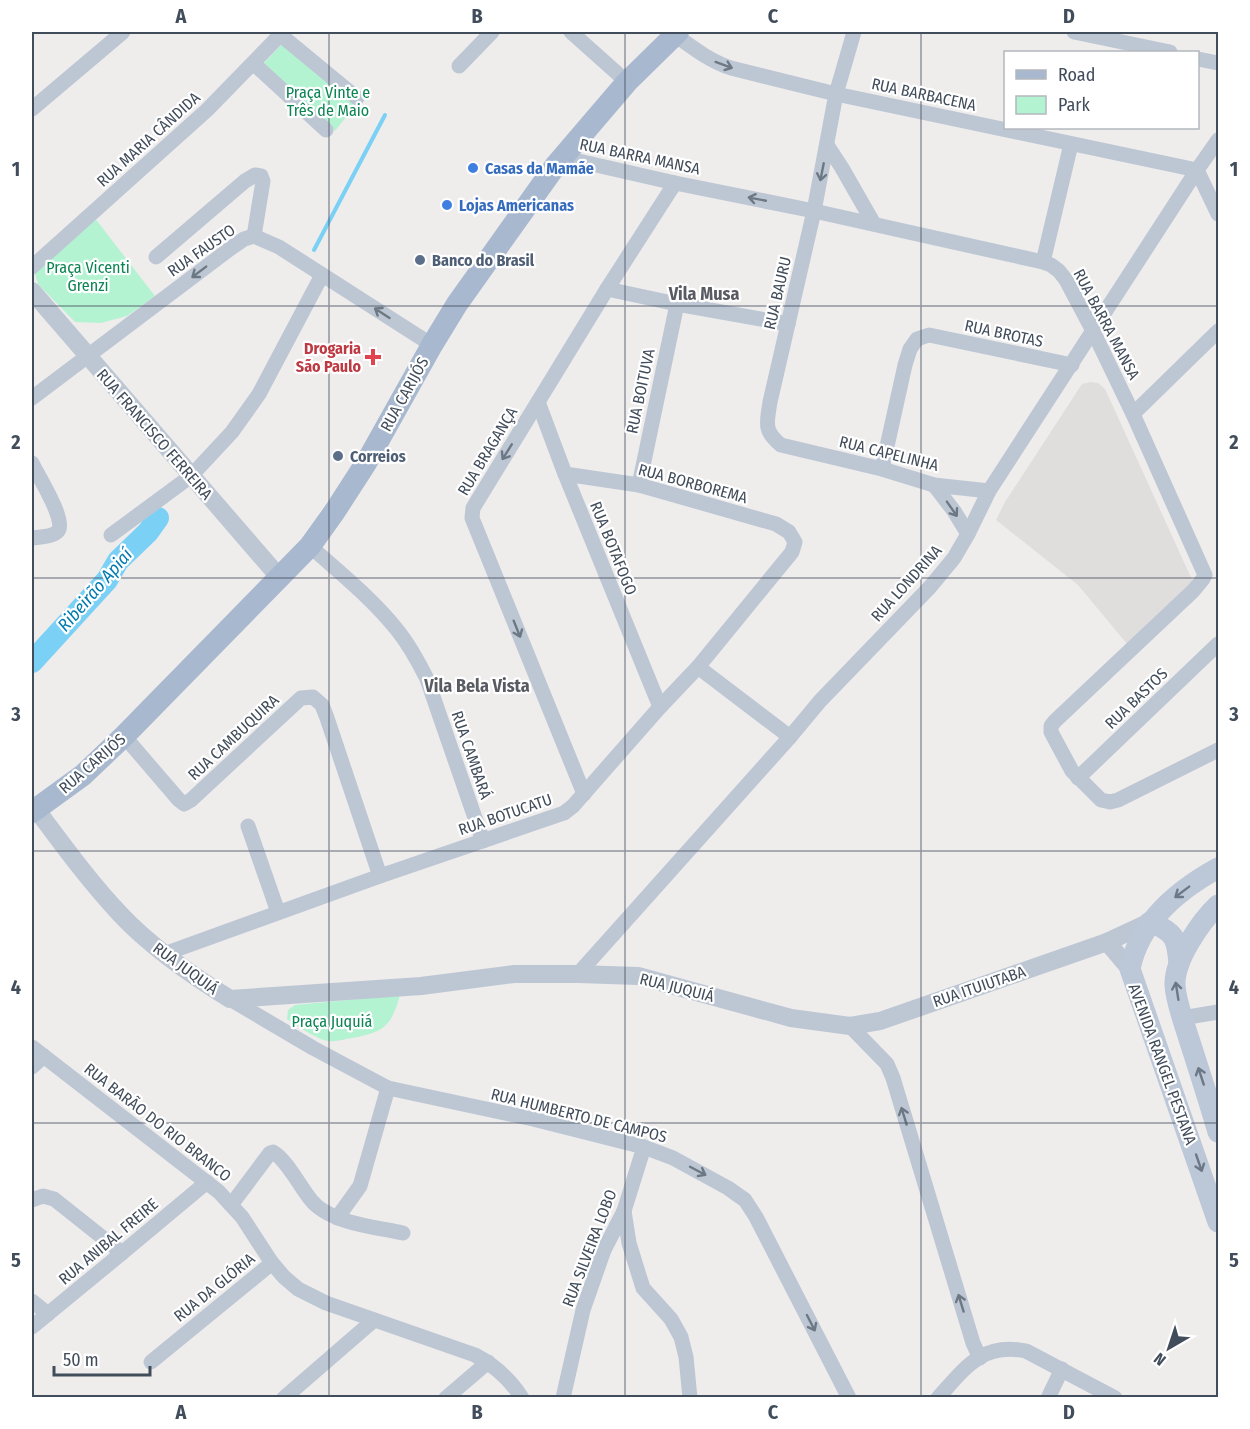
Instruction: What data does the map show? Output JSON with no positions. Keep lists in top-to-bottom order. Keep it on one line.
{"streets":{"main road":["RUA CARIJÓS","AVENIDA RANGEL PESTANA"],"street":["RUA BARBACENA","RUA MARIA CÂNDIDA","RUA BARRA MANSA","RUA FAUSTO","RUA BAURU","RUA BROTAS","RUA BOITUVA","RUA FRANCISCO FERREIRA","RUA BRAGANÇA","RUA CAPELINHA","RUA BORBOREMA","RUA BOTAFOGO","RUA LONDRINA","RUA BASTOS","RUA CAMBUQUIRA","RUA CAMBARÁ","RUA BOTUCATU","RUA JUQUIÁ","RUA ITUIUTABA","RUA HUMBERTO DE CAMPOS","RUA BARÃO DO RIO BRANCO","RUA ANIBAL FREIRE","RUA SILVEIRA LOBO","RUA DA GLÓRIA"]},"crossings":[["RUA BARBACENA","RUA BAURU"],["RUA BARBACENA","RUA CARIJÓS"],["RUA BARBACENA","RUA LONDRINA"],["RUA BARRA MANSA","RUA BAURU"],["RUA BARRA MANSA","RUA CARIJÓS"],["RUA BARRA MANSA","RUA BRAGANÇA"],["RUA BARRA MANSA","RUA LONDRINA"],["RUA BARRA MANSA","RUA BASTOS"],["RUA FAUSTO","RUA CARIJÓS"],["RUA FAUSTO","RUA FRANCISCO FERREIRA"],["RUA BAURU","RUA CAPELINHA"],["RUA BROTAS","RUA CAPELINHA"],["RUA BROTAS","RUA LONDRINA"],["RUA BOITUVA","RUA BORBOREMA"],["RUA CARIJÓS","RUA FRANCISCO FERREIRA"],["RUA CARIJÓS","RUA CAMBUQUIRA"],["RUA CARIJÓS","RUA CAMBARÁ"],["RUA CARIJÓS","RUA JUQUIÁ"],["RUA BRAGANÇA","RUA BOTAFOGO"],["RUA BRAGANÇA","RUA BOTUCATU"],["RUA CAPELINHA","RUA LONDRINA"],["RUA BORBOREMA","RUA BOTAFOGO"],["RUA BORBOREMA","RUA BOTUCATU"],["RUA BOTAFOGO","RUA BOTUCATU"],["RUA LONDRINA","RUA JUQUIÁ"],["RUA CAMBUQUIRA","RUA BOTUCATU"],["RUA CAMBARÁ","RUA BOTUCATU"],["RUA BOTUCATU","RUA JUQUIÁ"],["RUA JUQUIÁ","RUA ITUIUTABA"],["RUA JUQUIÁ","RUA HUMBERTO DE CAMPOS"],["RUA ITUIUTABA","AVENIDA RANGEL PESTANA"],["RUA HUMBERTO DE CAMPOS","RUA SILVEIRA LOBO"],["RUA BARÃO DO RIO BRANCO","RUA ANIBAL FREIRE"],["RUA BARÃO DO RIO BRANCO","RUA DA GLÓRIA"]],"one_way":["RUA FAUSTO","RUA BRAGANÇA"],"districts":["Vila Musa","Vila Bela Vista"],"water":["Ribeirão Apiaí"],"parks":["Praça Vinte e Três de Maio","Praça Vicenti Grenzi","Praça Juquiá"],"places":{"other":["Casas da Mamãe","Lojas Americanas","Banco do Brasil","Correios"],"health":["Drogaria São Paulo"]},"legend":["Road","Park"],"scale_bar":"50 m","north":"bottom left","grid":{"columns":["A","B","C","D"],"rows":["1","2","3","4","5"]}}
